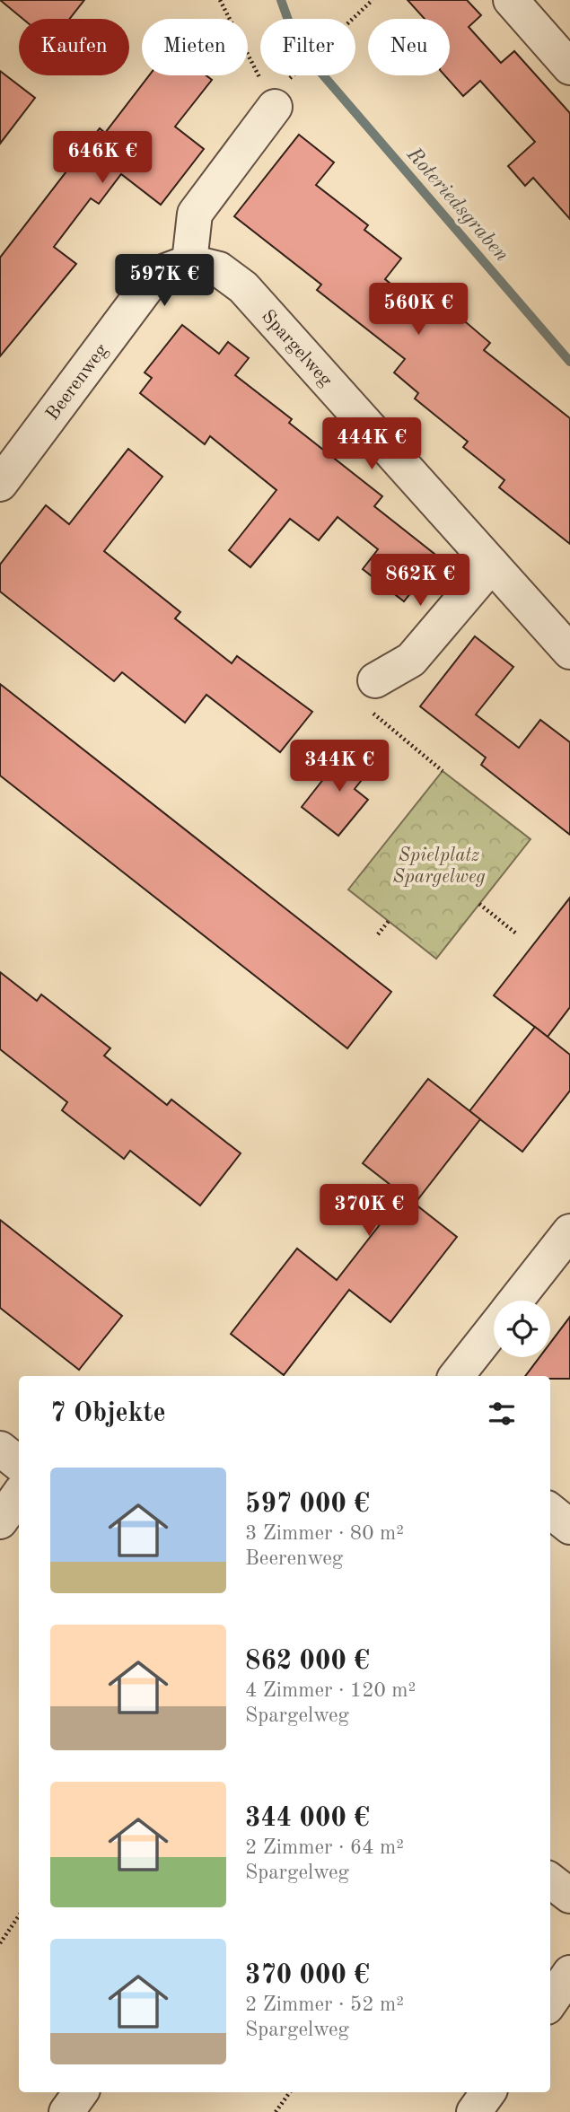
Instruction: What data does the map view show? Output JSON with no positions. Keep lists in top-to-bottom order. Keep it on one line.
{"streets":{"street":["Spargelweg","Beerenweg"]},"crossings":[["Spargelweg","Beerenweg"]],"water":["Roteriedsgraben"],"parks":["Spielplatz Spargelweg"],"page":{"chip":["Kaufen","Mieten","Filter","Neu"],"price":["646K €","597K €","560K €","444K €","862K €","344K €","370K €"],"heading":"7 Objekte","list":[{"name":"597 000 €","note":"3 Zimmer · 80 m² · Beerenweg"},{"name":"862 000 €","note":"4 Zimmer · 120 m² · Spargelweg"},{"name":"344 000 €","note":"2 Zimmer · 64 m² · Spargelweg"},{"name":"370 000 €","note":"2 Zimmer · 52 m² · Spargelweg"}]}}
